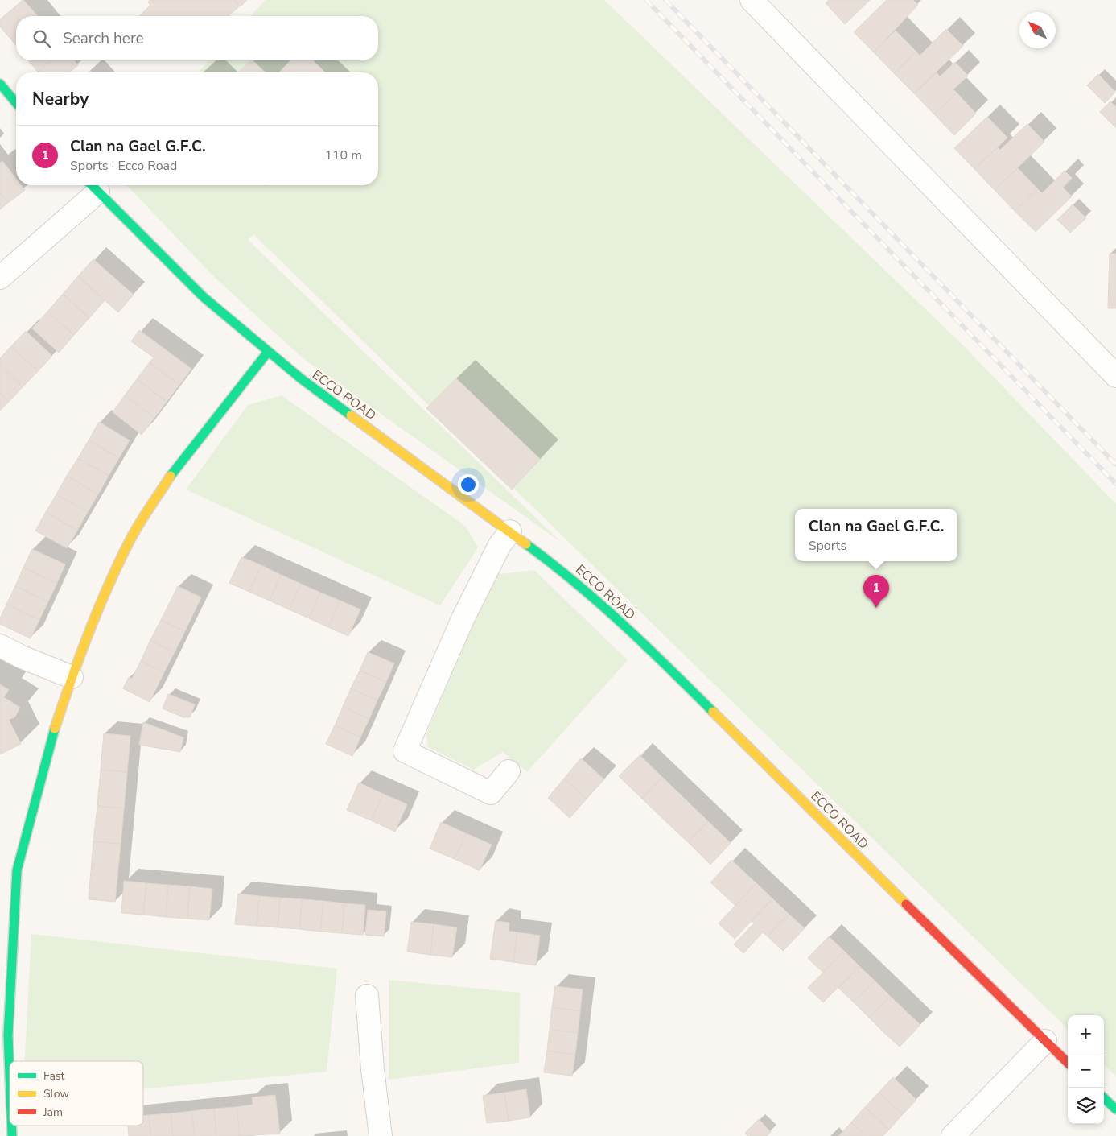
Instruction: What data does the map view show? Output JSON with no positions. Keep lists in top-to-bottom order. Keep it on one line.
{"streets":{"street":["ECCO ROAD"]},"legend":["Fast","Slow","Jam"],"north":"top left","page":{"search":"Search here","heading":"Nearby","list":[{"mark":"1","name":"Clan na Gael G.F.C.","note":"Sports · Ecco Road","value":"110 m"}],"popup":["Clan na Gael G.F.C.","Sports"],"pins":"1","map_buttons":["+","−"]}}
